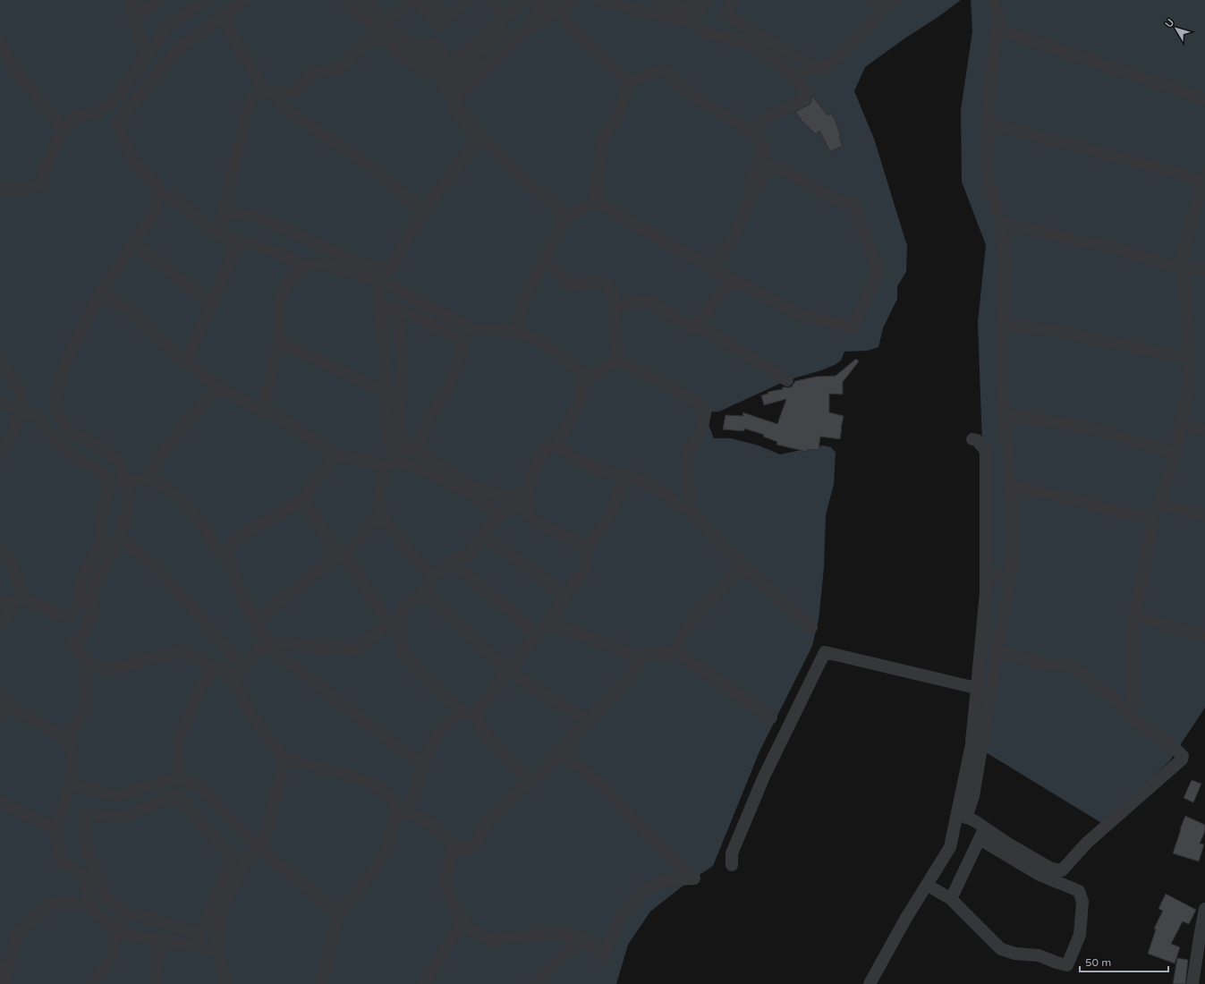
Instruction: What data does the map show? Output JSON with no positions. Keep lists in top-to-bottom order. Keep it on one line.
{"scale_bar":"50 m","north":"top left"}
